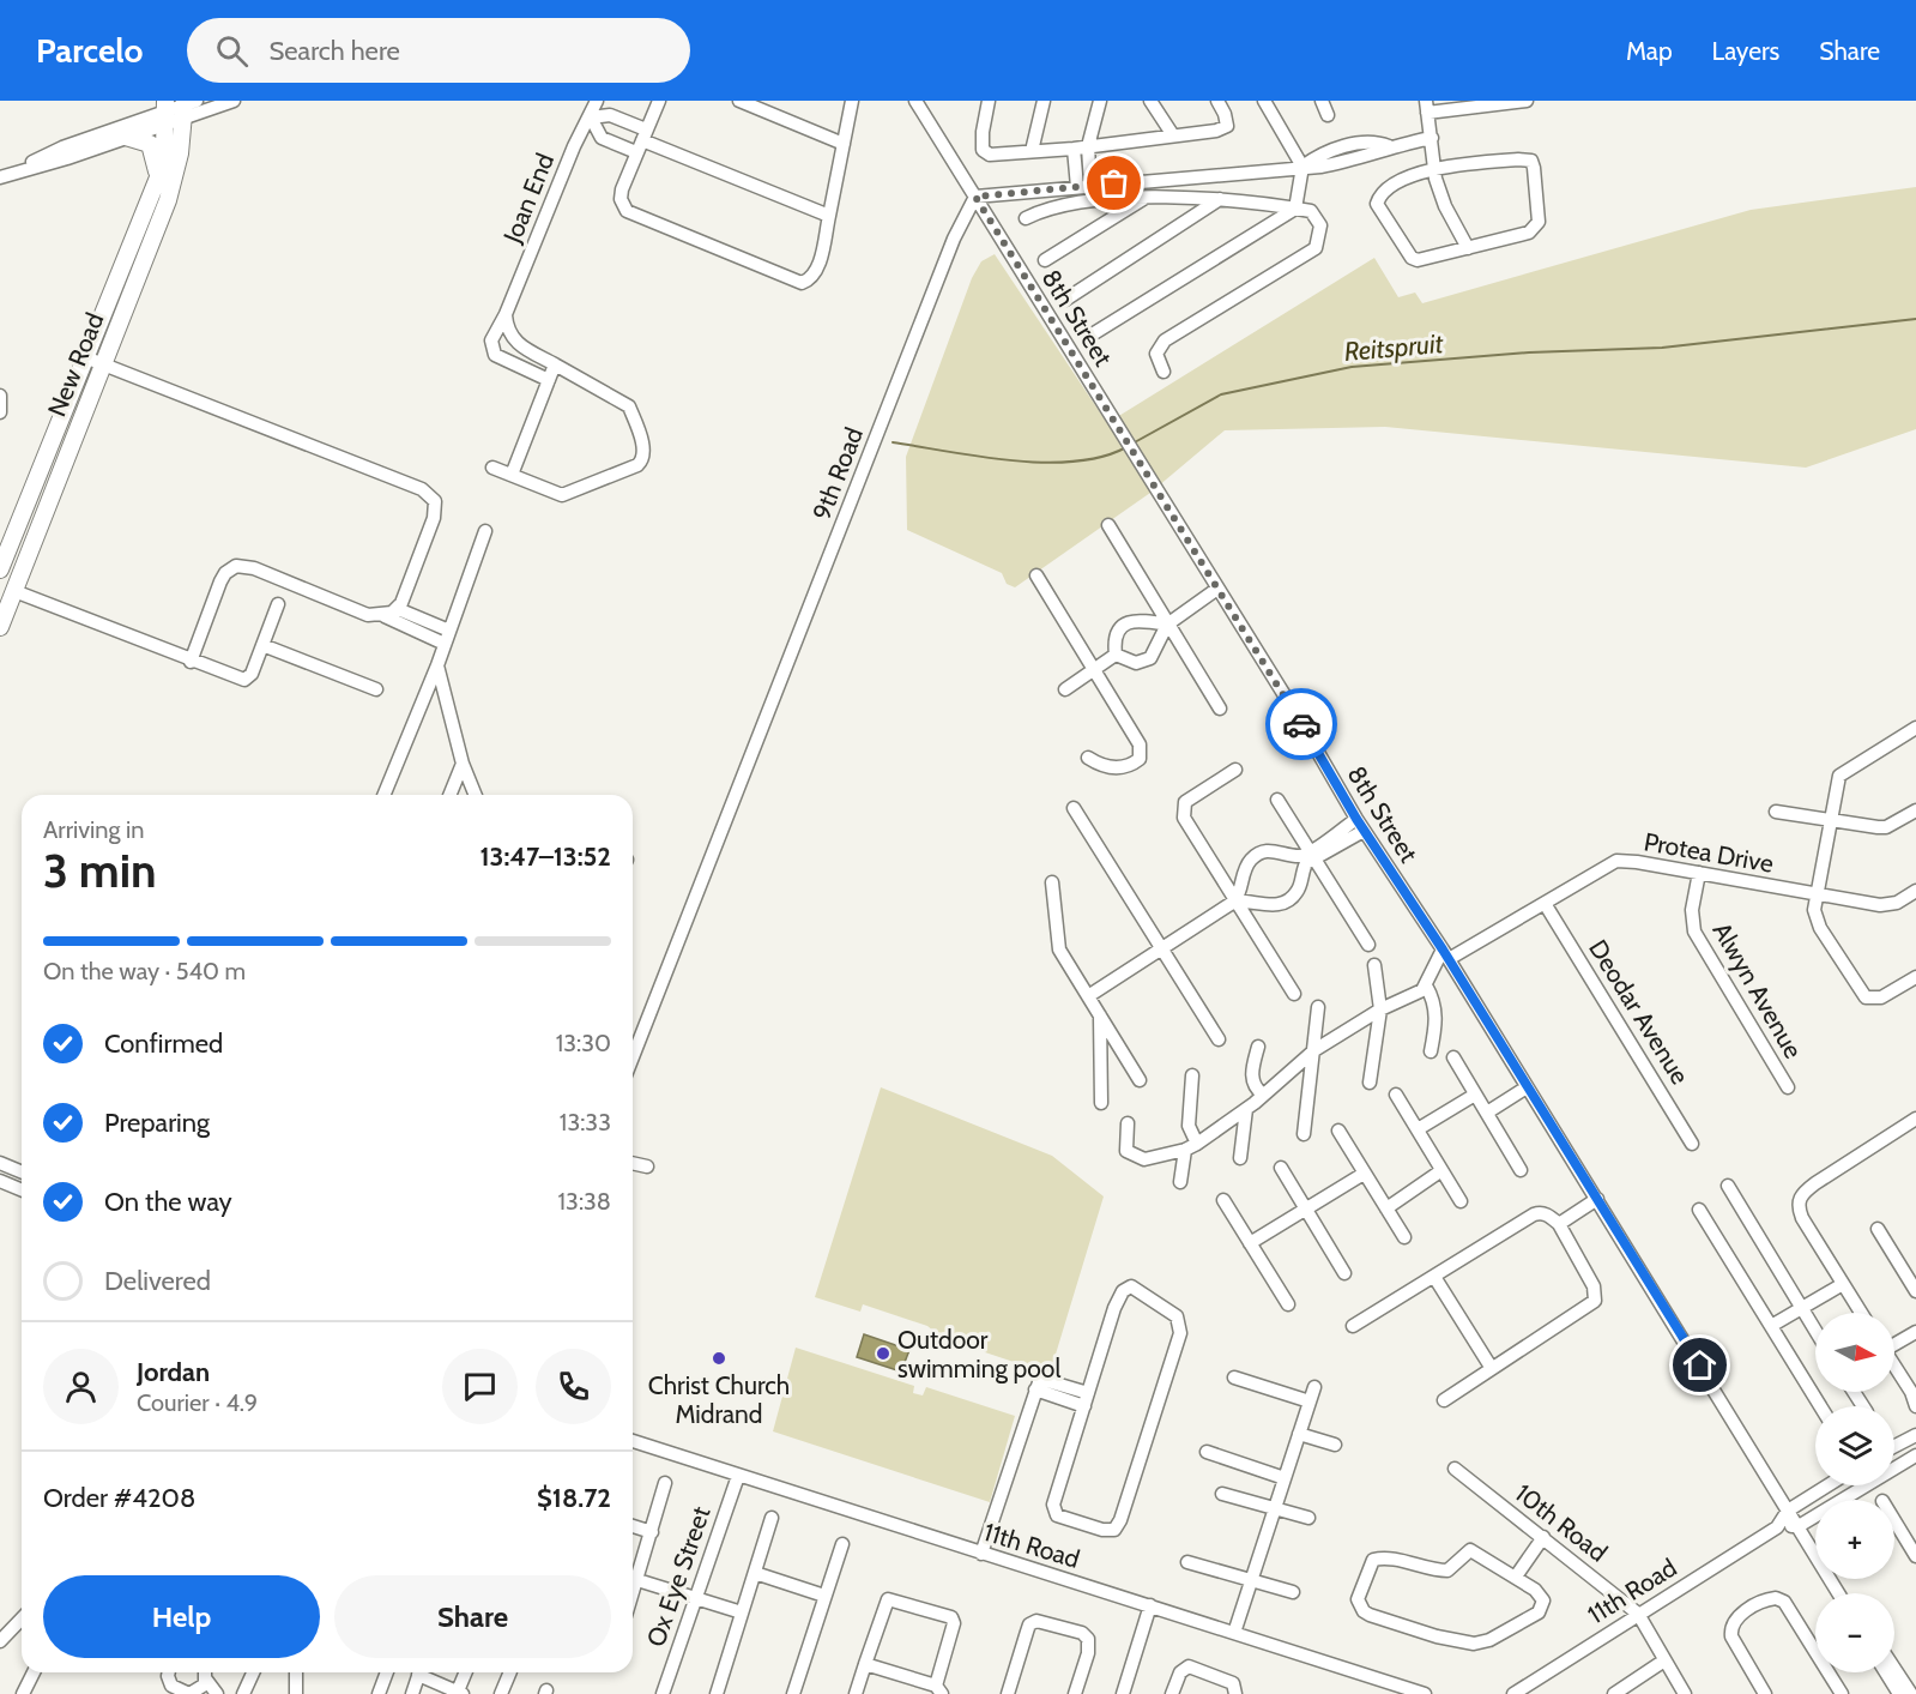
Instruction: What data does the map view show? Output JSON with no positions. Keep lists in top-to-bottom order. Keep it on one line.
{"streets":{"main road":["New Road"],"street":["Joan End","8th Street","9th Road","Protea Drive","Alwyn Avenue","Deodar Avenue","10th Road","11th Road","Ox Eye Street"]},"crossings":[["8th Street","9th Road"],["8th Street","Protea Drive"],["8th Street","11th Road"],["Protea Drive","Alwyn Avenue"],["Protea Drive","Deodar Avenue"],["10th Road","11th Road"],["11th Road","Ox Eye Street"]],"water":["Reitspruit"],"places":["Outdoor swimming pool","Christ Church Midrand"],"north":"right","page":{"header":"Parcelo","search":"Search here","nav":["Map","Layers","Share"],"heading":["3 min","Arriving in","13:47–13:52"],"panel":["Jordan","Courier · 4.9","Order #4208","$18.72"],"bar":"On the way · 540 m","list":[["Confirmed","13:30"],["Preparing","13:33"],["On the way","13:38"],"Delivered"],"map_buttons":["+","−"],"buttons":["Help","Share"]}}
